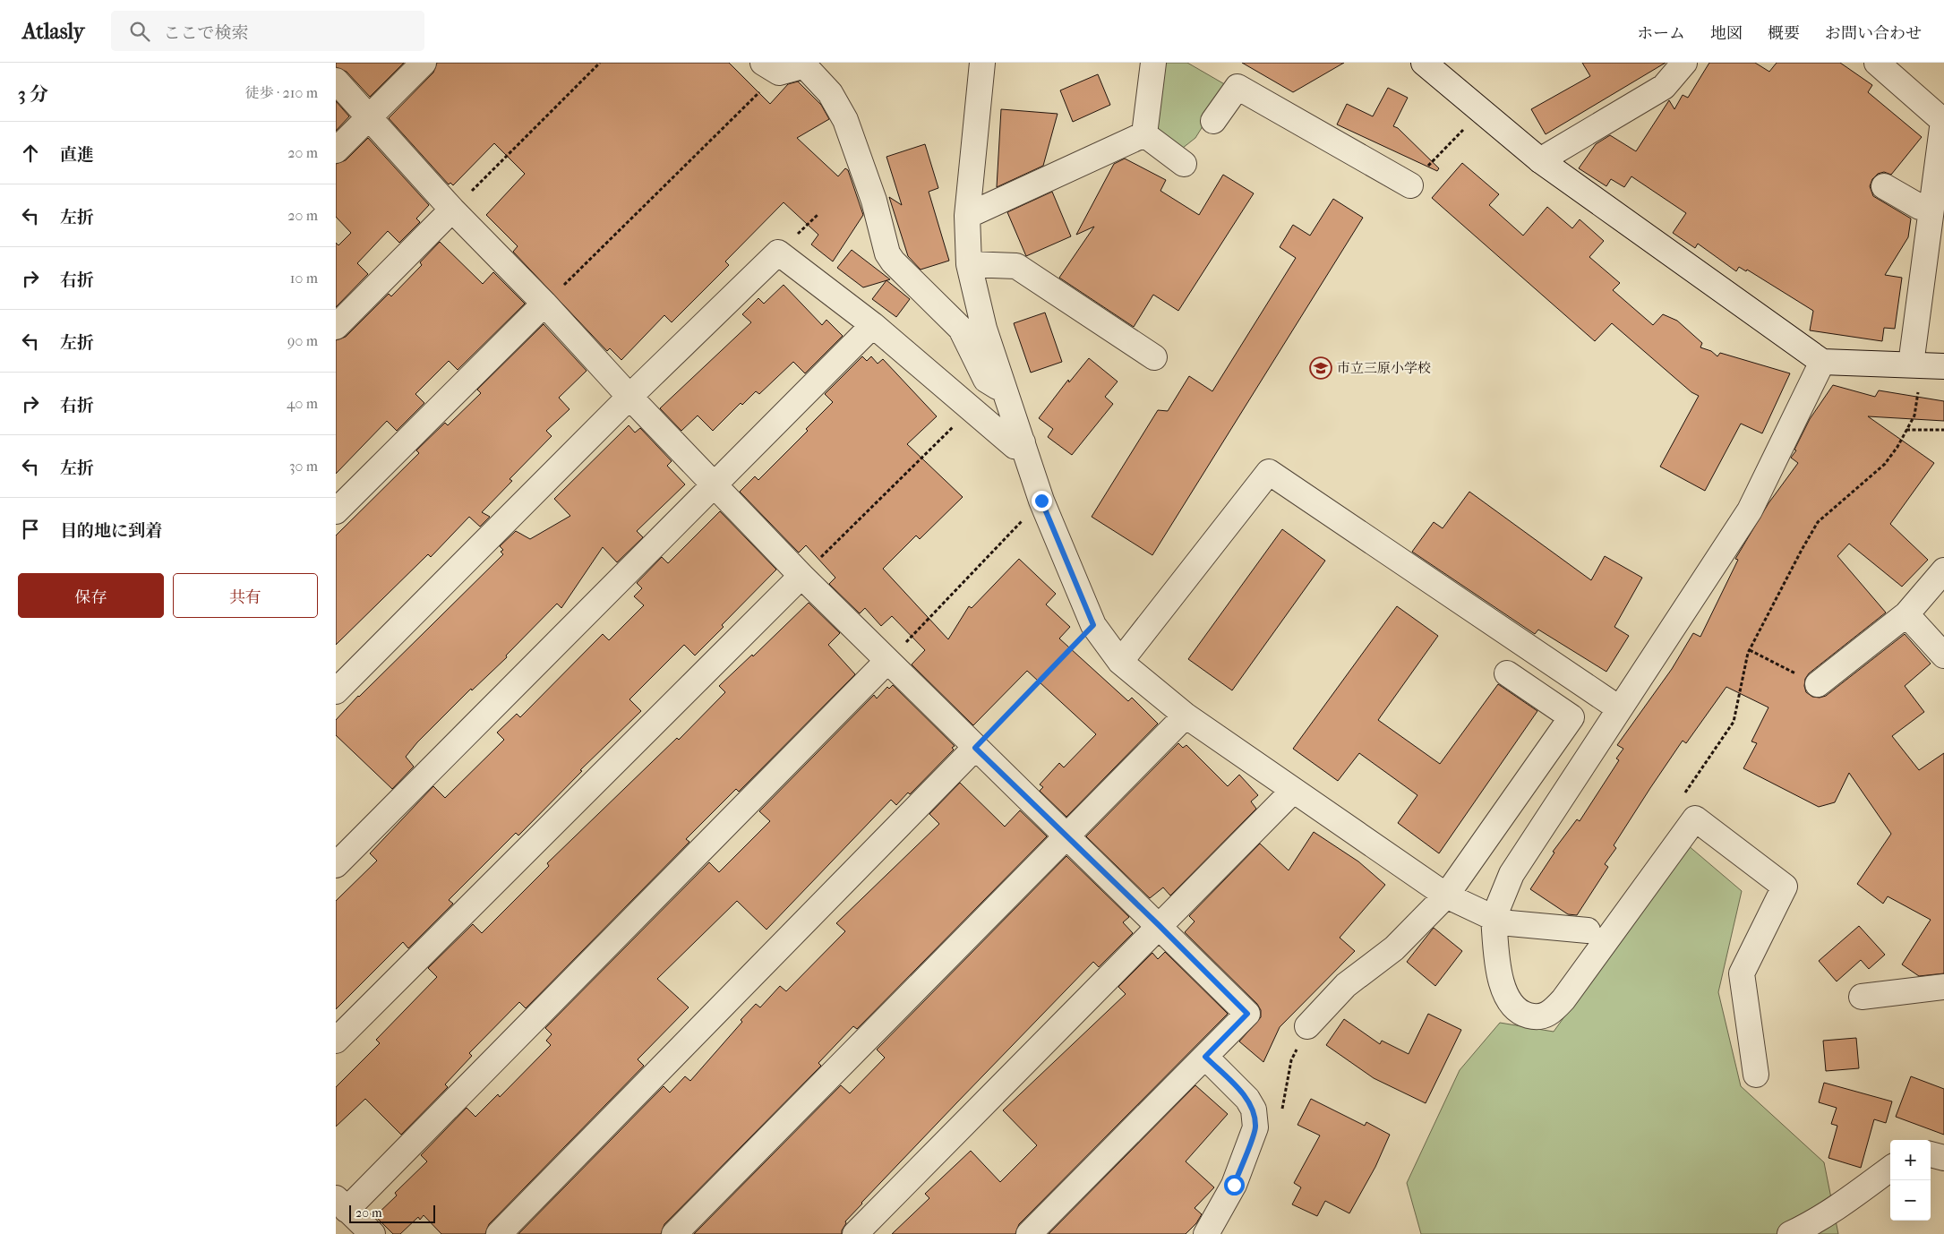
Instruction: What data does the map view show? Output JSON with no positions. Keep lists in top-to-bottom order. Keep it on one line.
{"places":{"school or university":["市立三原小学校"]},"scale_bar":"20 m","page":{"header":"Atlasly","search":"ここで検索","nav":["ホーム","地図","概要","お問い合わせ"],"heading":["3 分","徒歩 · 210 m"],"list":[["直進","20 m"],["左折","20 m"],["右折","10 m"],["左折","90 m"],["右折","40 m"],["左折","30 m"],"目的地に到着"],"buttons":["保存","共有"],"map_buttons":["+","−"],"scale":"20 m"}}
